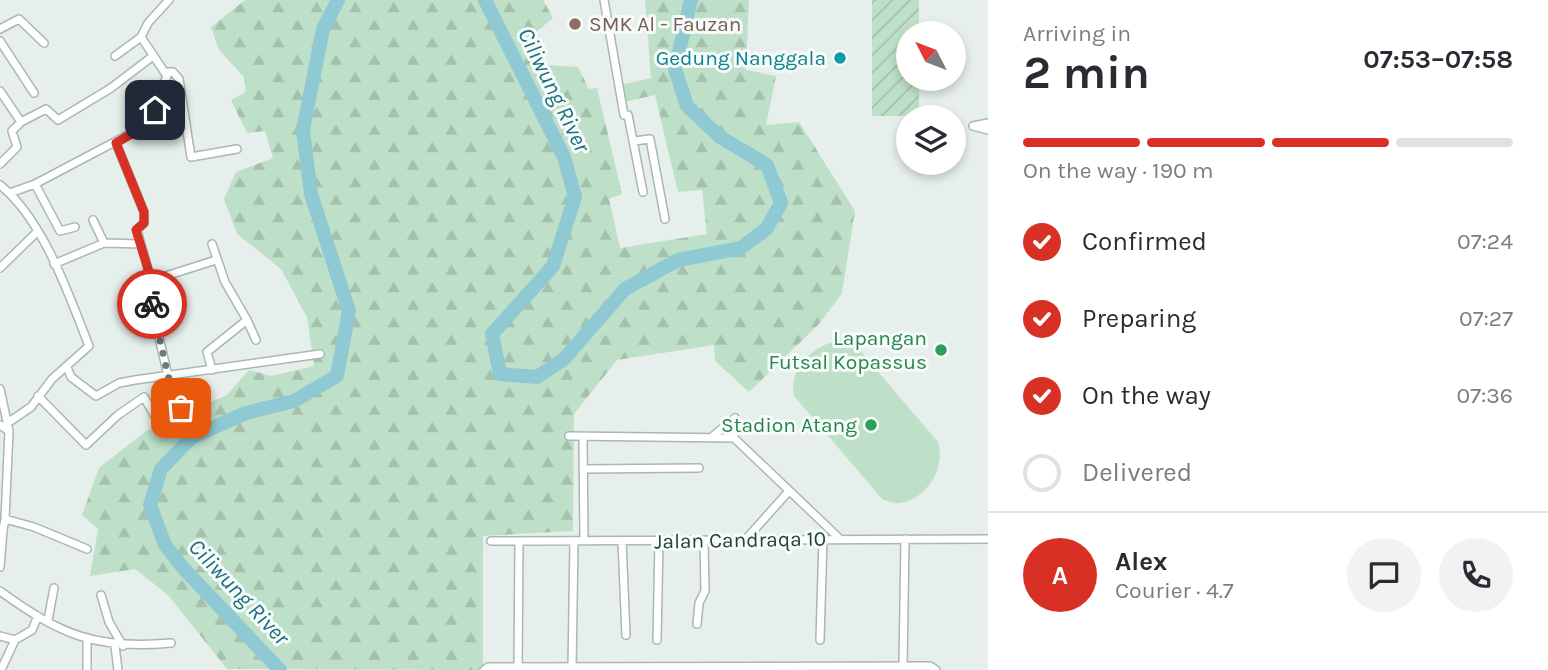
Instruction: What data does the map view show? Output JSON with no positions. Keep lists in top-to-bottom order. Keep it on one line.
{"streets":{"street":["Jalan Candraqa 10"]},"water":["Ciliwung River"],"places":["SMK Al - Fauzan","Gedung Nanggala","Lapangan Futsal Kopassus","Stadion Atang"],"north":"top left","page":{"heading":["2 min","Arriving in","07:53–07:58"],"panel":["Alex","Courier · 4.7"],"bar":"On the way · 190 m","list":[["Confirmed","07:24"],["Preparing","07:27"],["On the way","07:36"],"Delivered"],"round":"A"}}
